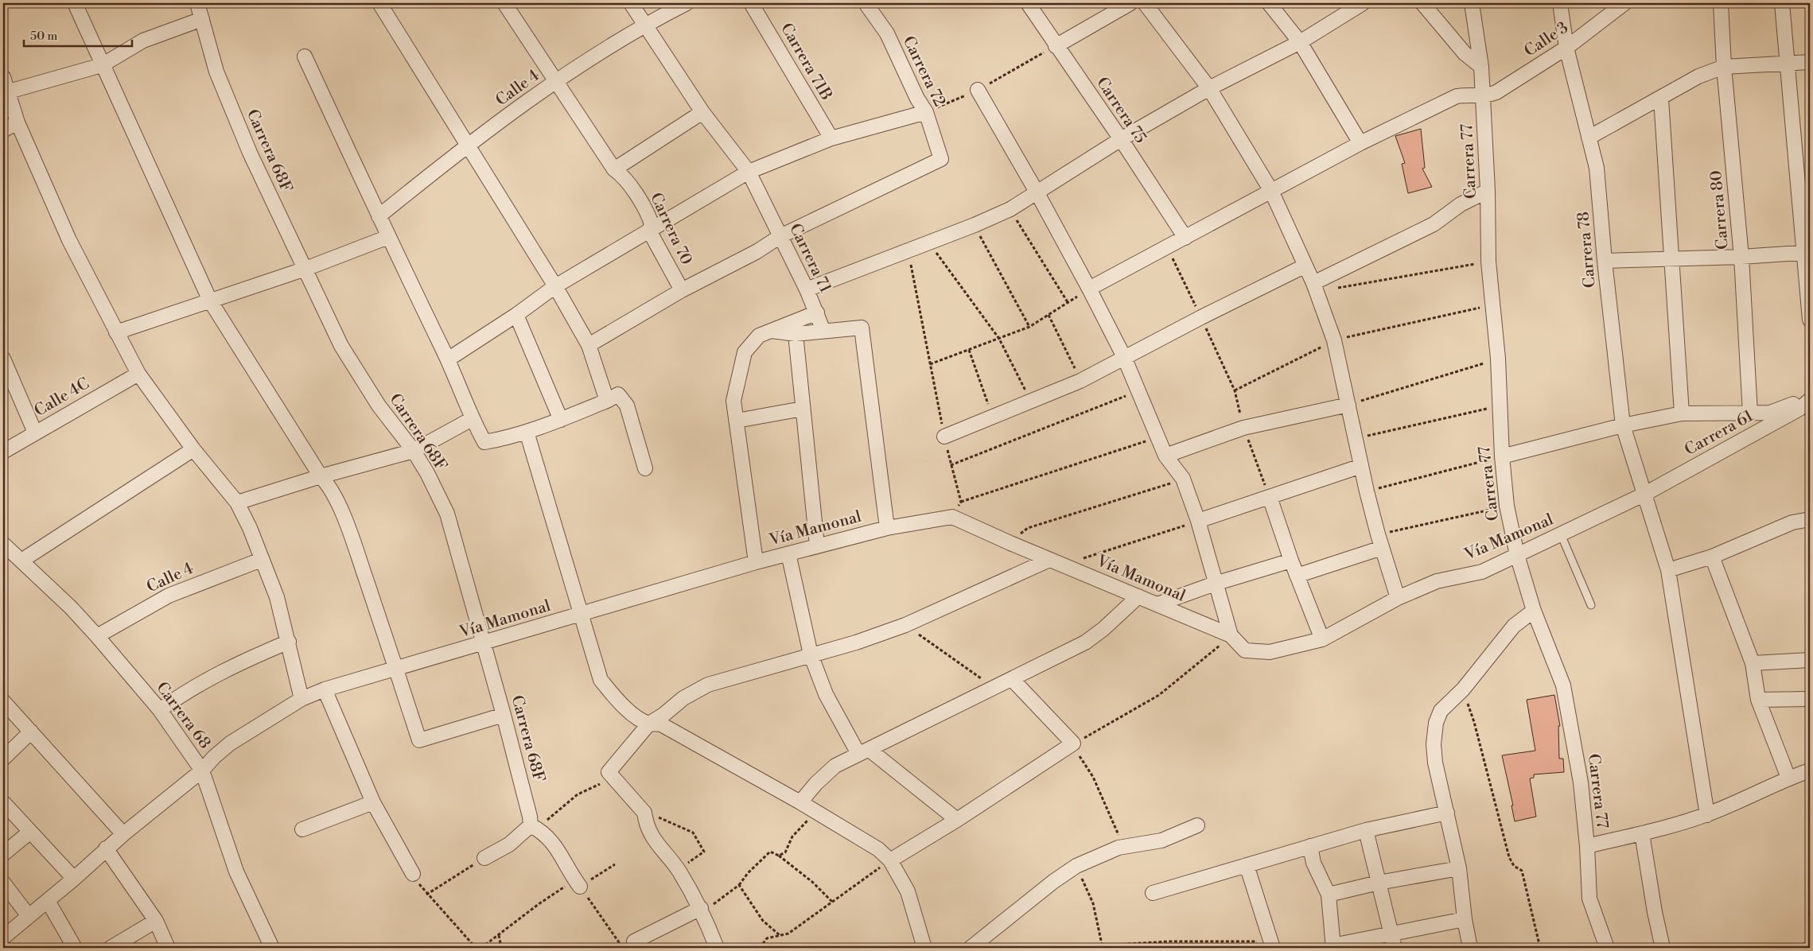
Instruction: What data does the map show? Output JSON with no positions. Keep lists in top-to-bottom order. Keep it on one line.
{"streets":{"street":["Calle 3","Carrera 71B","Carrera 72","Calle 4","Carrera 75","Carrera 68F","Carrera 77","Carrera 80","Carrera 70","Carrera 78","Carrera 71","Calle 4C","Carrera 61","Vía Mamonal","Carrera 68"]},"crossings":[["Calle 3","Carrera 77"],["Calle 3","Carrera 78"],["Carrera 72","Carrera 70"],["Calle 4","Carrera 70"],["Calle 4","Carrera 71"],["Calle 4","Carrera 68"],["Carrera 68F","Vía Mamonal"],["Carrera 77","Vía Mamonal"],["Carrera 70","Carrera 71"],["Carrera 78","Carrera 61"],["Carrera 78","Vía Mamonal"],["Carrera 61","Vía Mamonal"],["Vía Mamonal","Carrera 68"]],"scale_bar":"50 m"}
